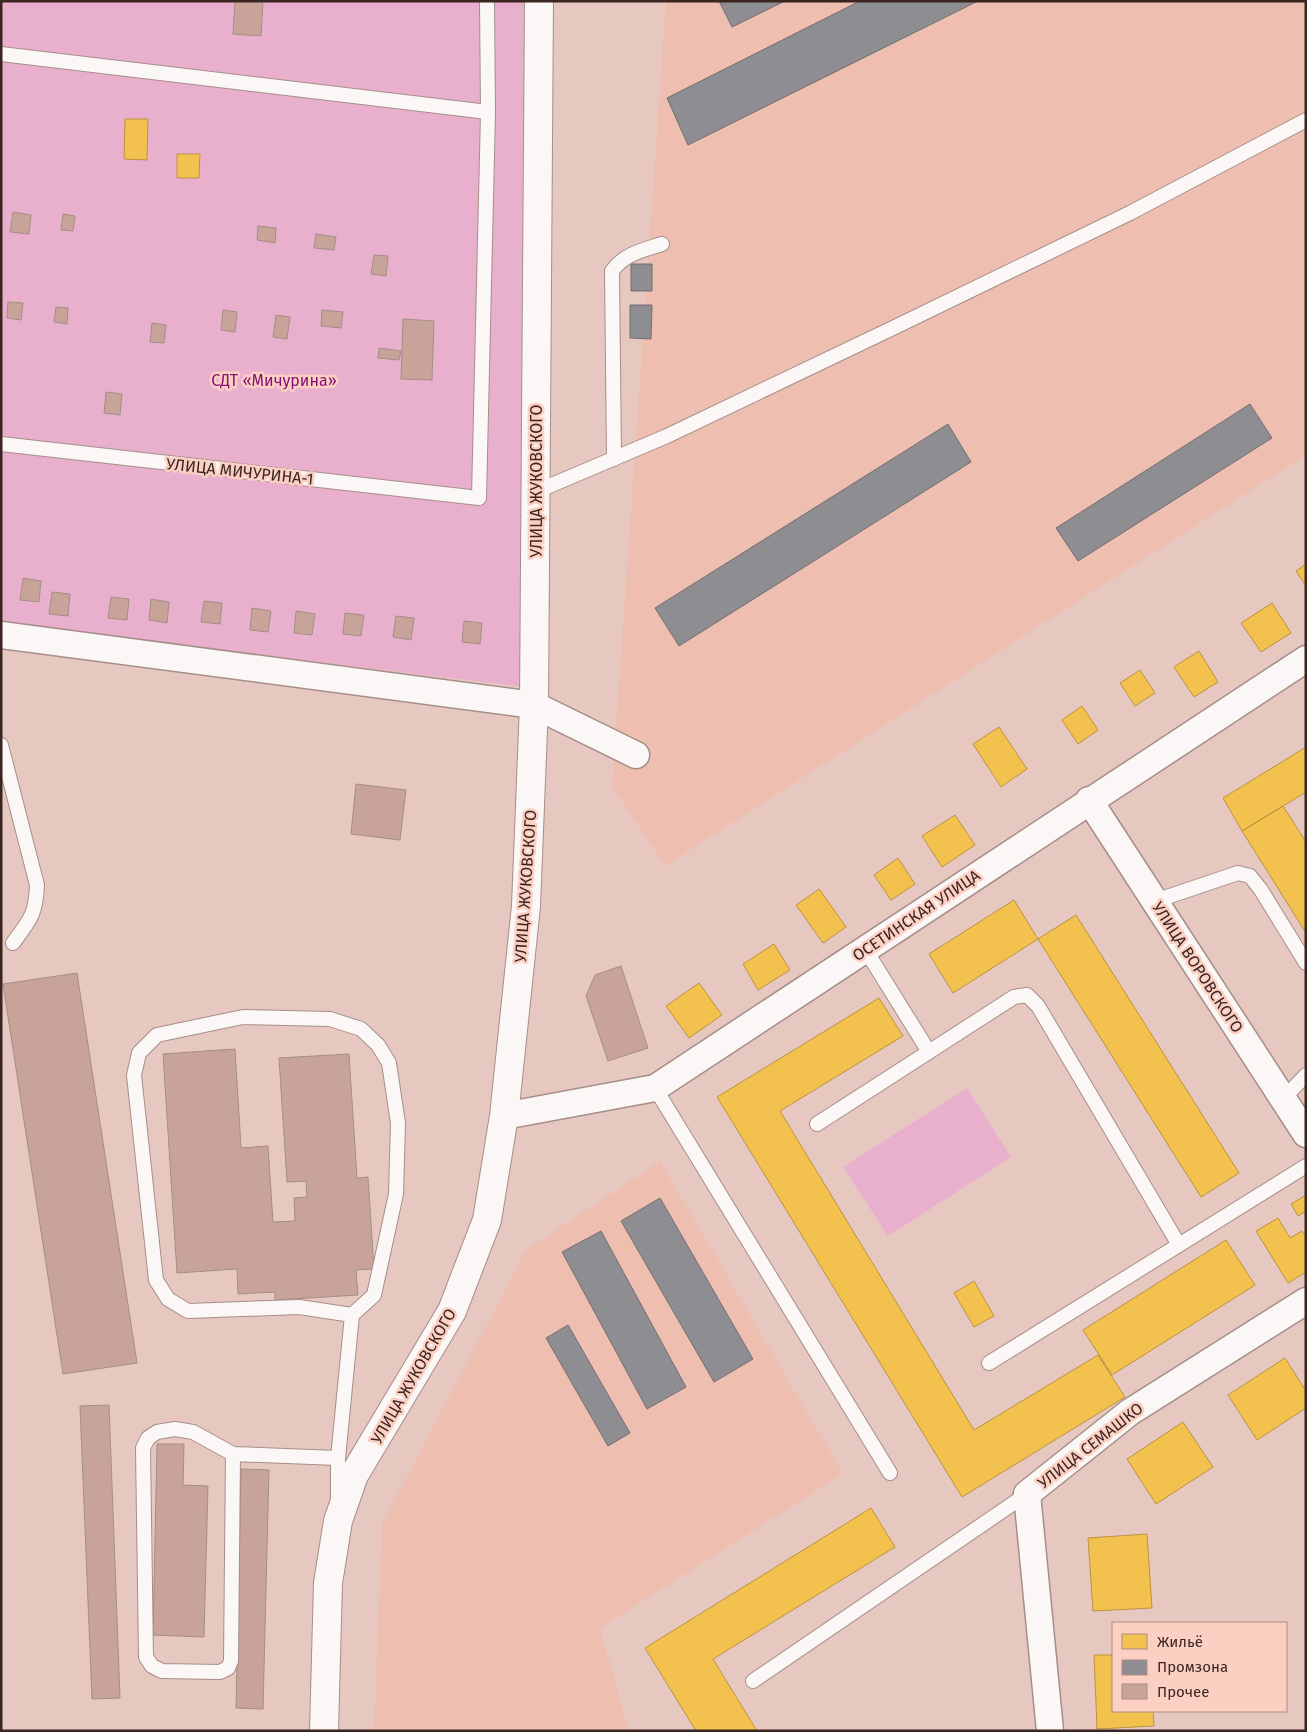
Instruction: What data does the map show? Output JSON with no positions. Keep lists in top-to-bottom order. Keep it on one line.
{"streets":{"main road":["УЛИЦА ЖУКОВСКОГО"],"street":["ОСЕТИНСКАЯ УЛИЦА","УЛИЦА ВОРОВСКОГО","УЛИЦА СЕМАШКО"],"lane":["УЛИЦА МИЧУРИНА-1"]},"crossings":[["УЛИЦА ЖУКОВСКОГО","ОСЕТИНСКАЯ УЛИЦА"],["ОСЕТИНСКАЯ УЛИЦА","УЛИЦА ВОРОВСКОГО"]],"parks":["СДТ «Мичурина»"],"legend":["Жильё","Промзона","Прочее"]}
